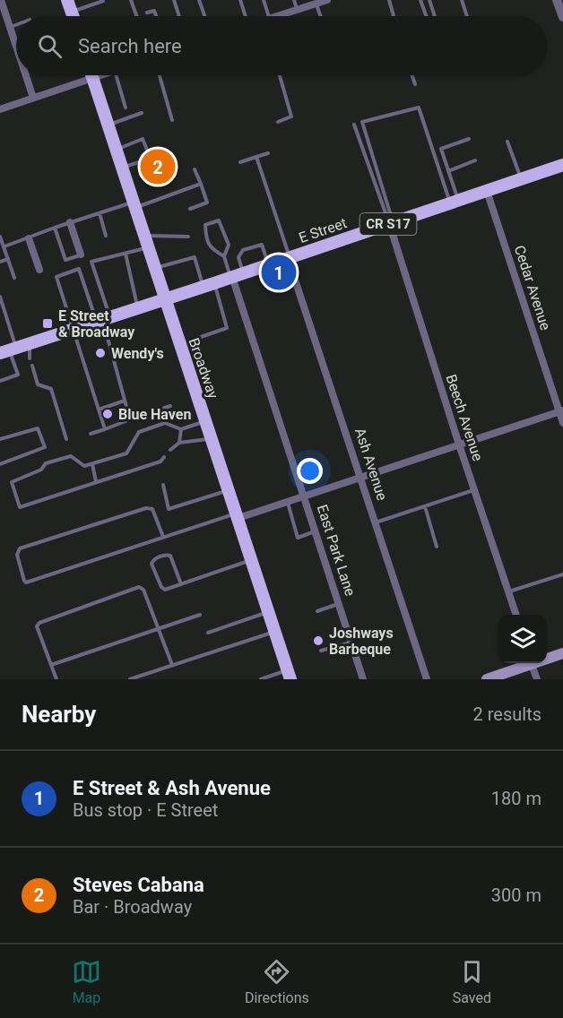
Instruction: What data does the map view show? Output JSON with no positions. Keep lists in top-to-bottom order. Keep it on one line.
{"streets":{"main road":["CR S17","E Street","Broadway"],"street":["Cedar Avenue","Beech Avenue","Ash Avenue","East Park Lane"]},"crossings":[["E Street","Cedar Avenue"],["E Street","Broadway"],["E Street","Beech Avenue"],["E Street","Ash Avenue"],["E Street","East Park Lane"]],"places":{"transit":["E Street & Broadway"],"other":["Wendy's","Blue Haven","Joshways Barbeque"]},"page":{"search":"Search here","pins":["2","1"],"heading":["Nearby","2 results"],"list":[{"mark":"1","name":"E Street & Ash Avenue","note":"Bus stop · E Street","value":"180 m"},{"mark":"2","name":"Steves Cabana","note":"Bar · Broadway","value":"300 m"}],"nav":["Map","Directions","Saved"]}}
